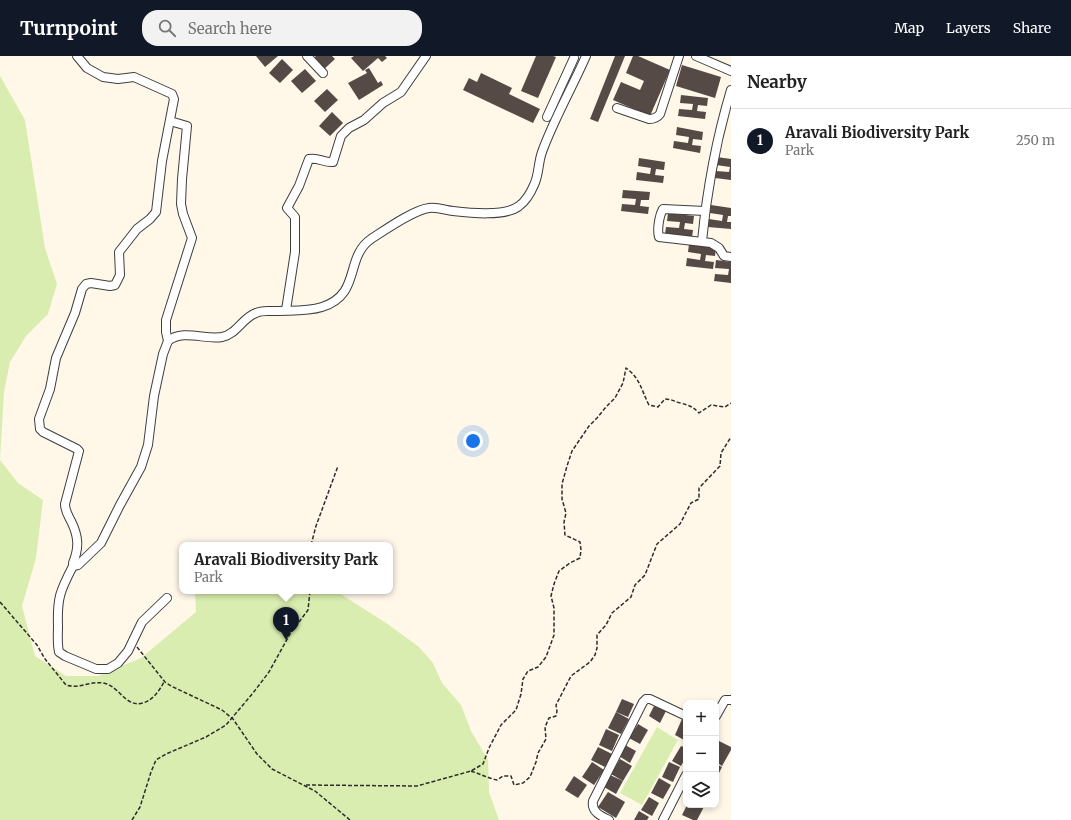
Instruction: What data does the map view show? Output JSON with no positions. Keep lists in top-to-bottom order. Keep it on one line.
{"page":{"header":"Turnpoint","search":"Search here","nav":["Map","Layers","Share"],"heading":"Nearby","list":[{"mark":"1","name":"Aravali Biodiversity Park","note":"Park","value":"250 m"}],"popup":["Aravali Biodiversity Park","Park"],"pins":"1","map_buttons":["+","−"]}}
